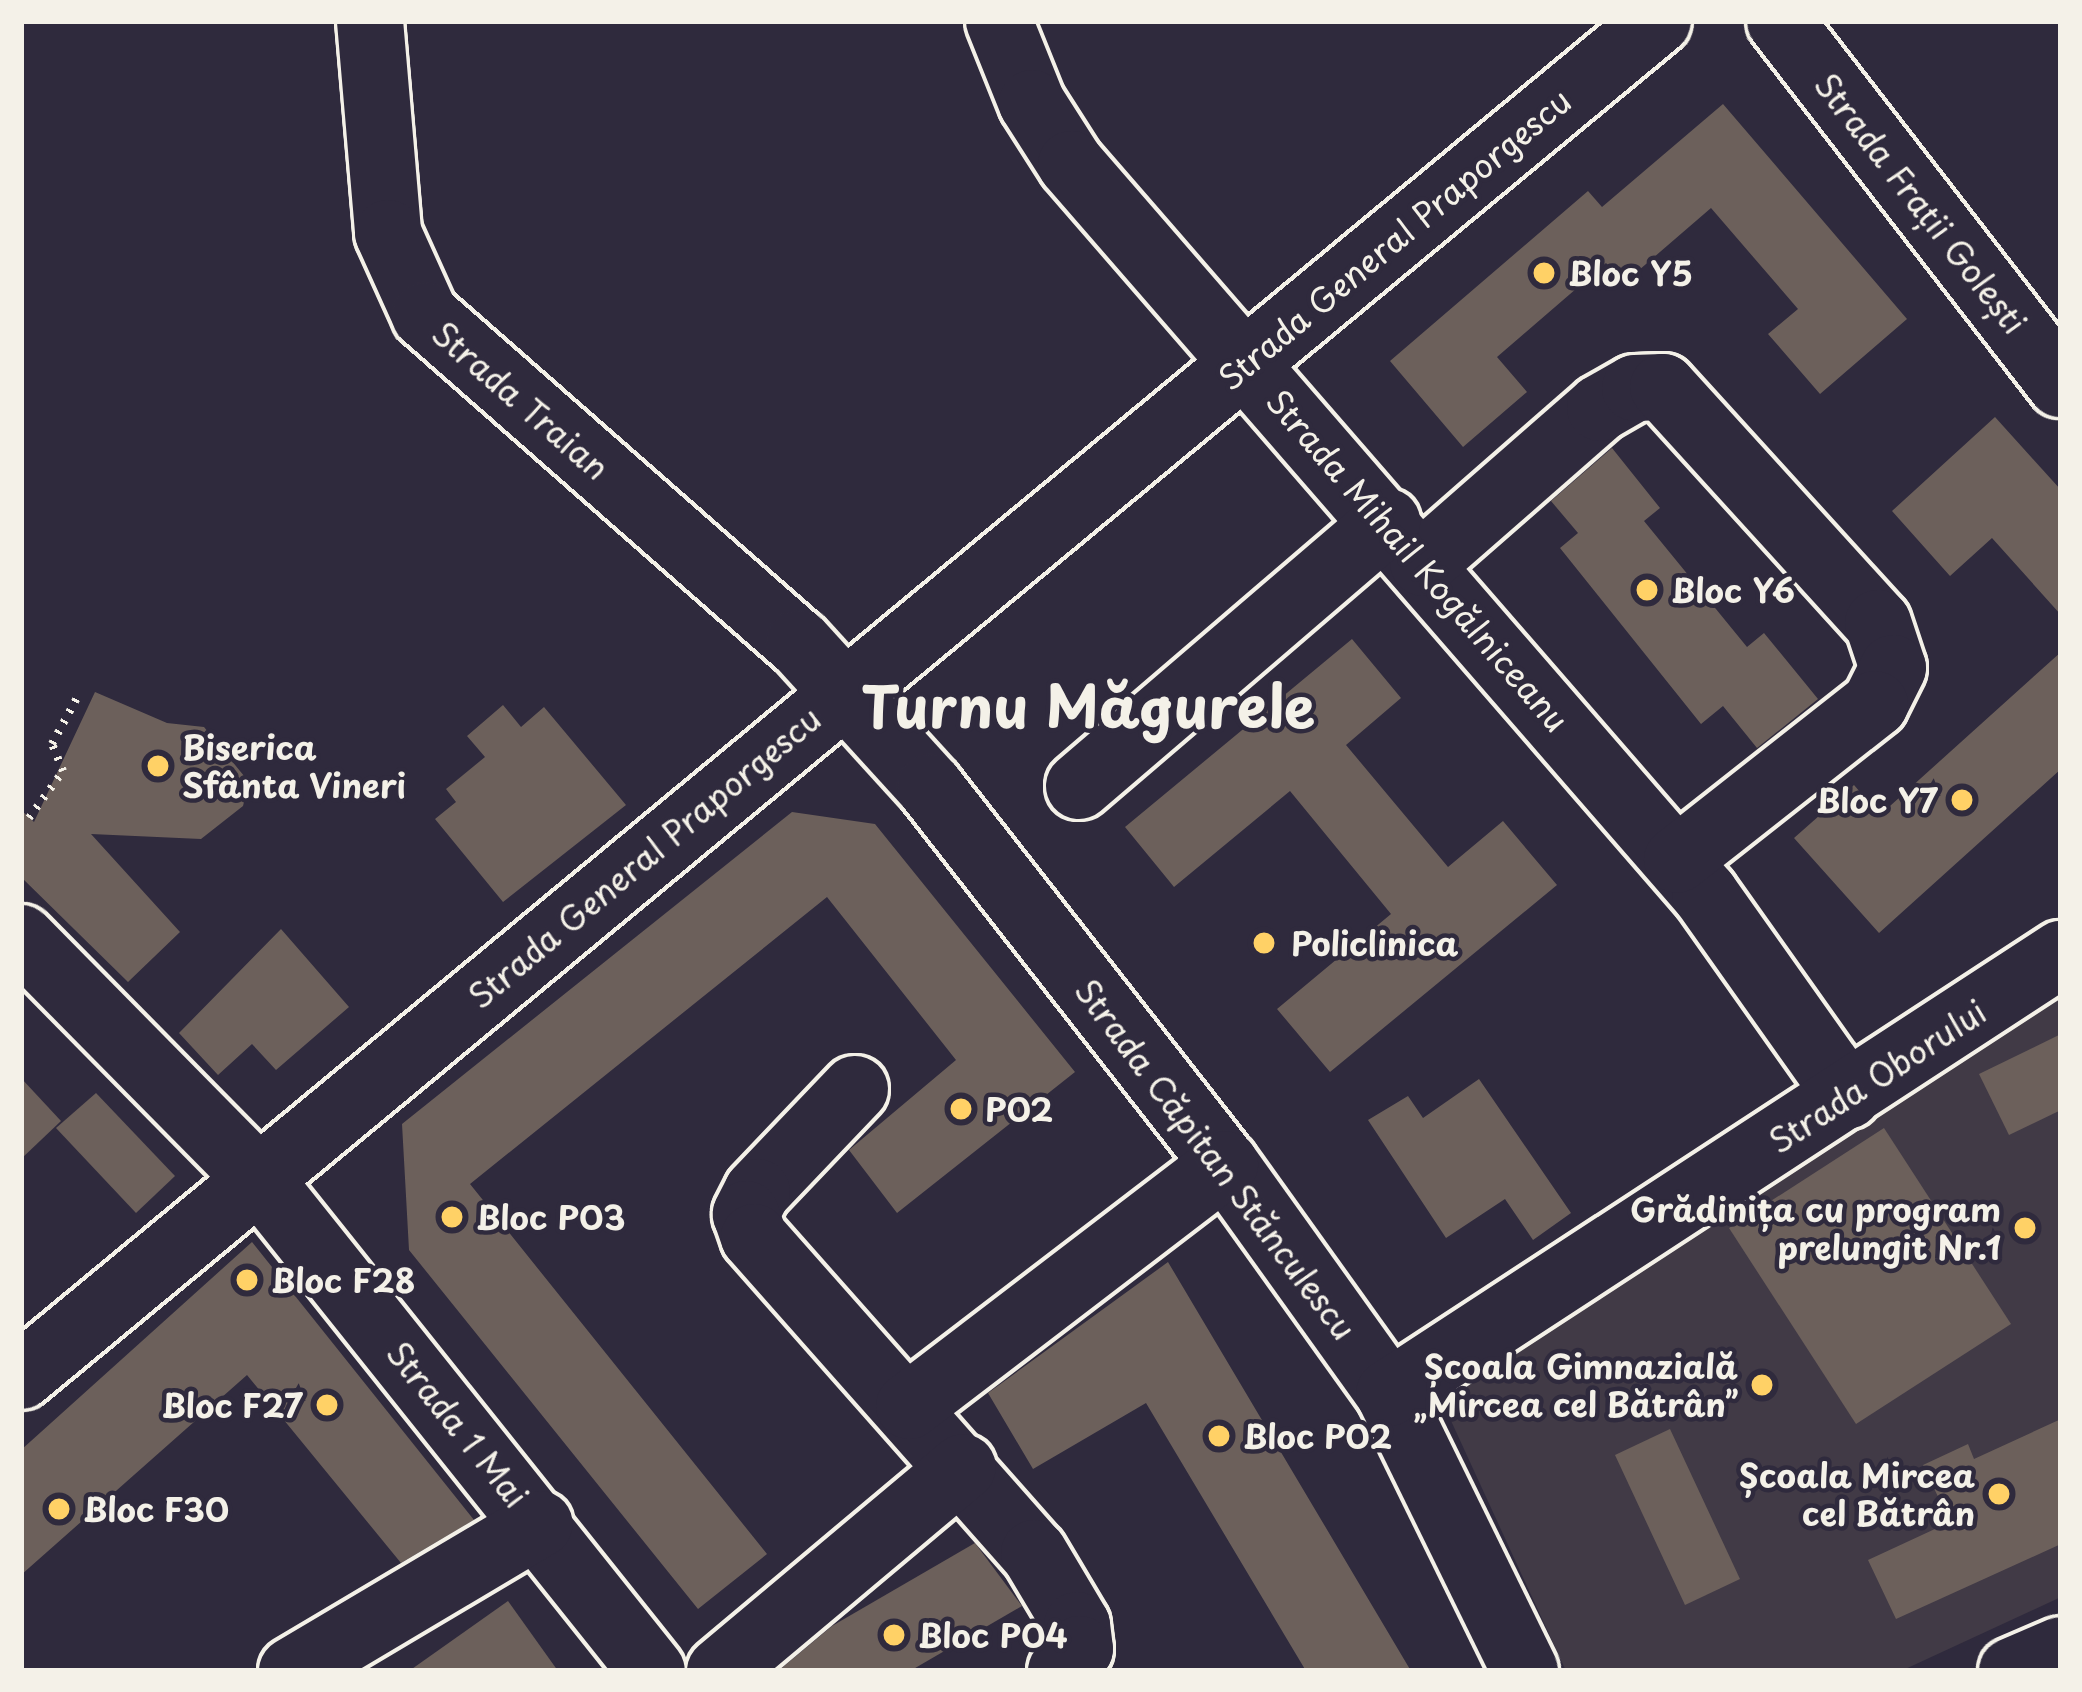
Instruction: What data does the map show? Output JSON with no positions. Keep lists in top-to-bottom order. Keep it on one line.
{"streets":{"street":["Strada Frații Golești","Strada General Praporgescu","Strada Traian","Strada Mihail Kogălniceanu","Strada Oborului","Strada Căpitan Stănculescu","Strada 1 Mai"]},"crossings":[["Strada General Praporgescu","Strada Traian"],["Strada General Praporgescu","Strada Mihail Kogălniceanu"],["Strada General Praporgescu","Strada Căpitan Stănculescu"],["Strada General Praporgescu","Strada 1 Mai"],["Strada Traian","Strada Căpitan Stănculescu"],["Strada Mihail Kogălniceanu","Strada Oborului"],["Strada Oborului","Strada Căpitan Stănculescu"]],"districts":["Turnu Măgurele"],"places":["Bloc Y5","Bloc Y6","Biserica Sfânta Vineri","Bloc Y7","Policlinica","P02","Bloc P03","Grădinița cu program prelungit Nr.1","Bloc F28","Școala Gimnazială „Mircea cel Bătrân”","Bloc F27","Bloc P02","Școala Mircea cel Bătrân","Bloc F30","Bloc P04"]}
